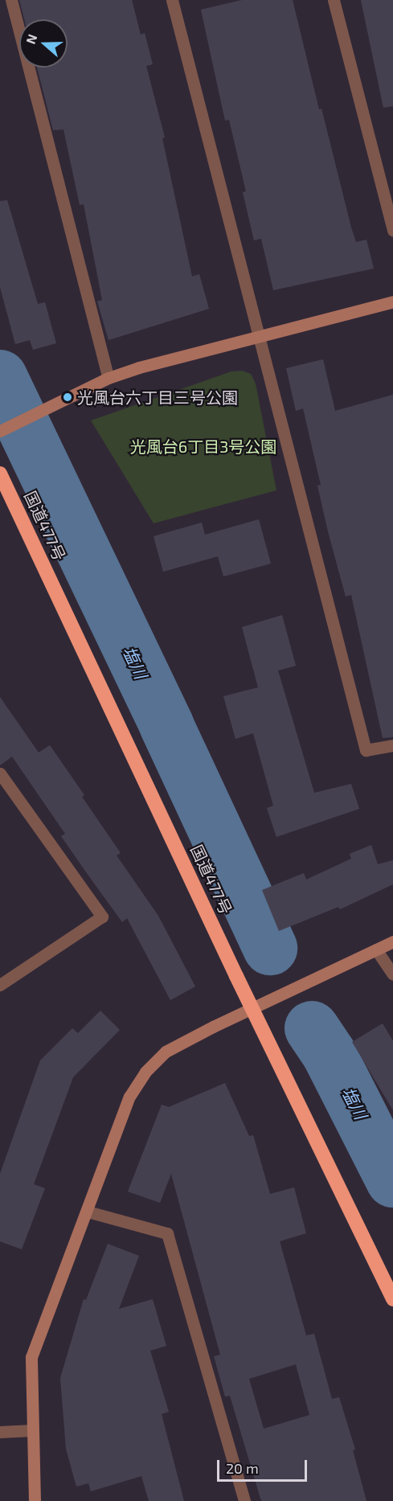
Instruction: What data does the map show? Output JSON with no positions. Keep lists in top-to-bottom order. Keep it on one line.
{"streets":{"highway":["国道477号"]},"water":["塩川"],"parks":["光風台6丁目3号公園"],"places":["光風台六丁目三号公園"],"scale_bar":"20 m","north":"left"}
